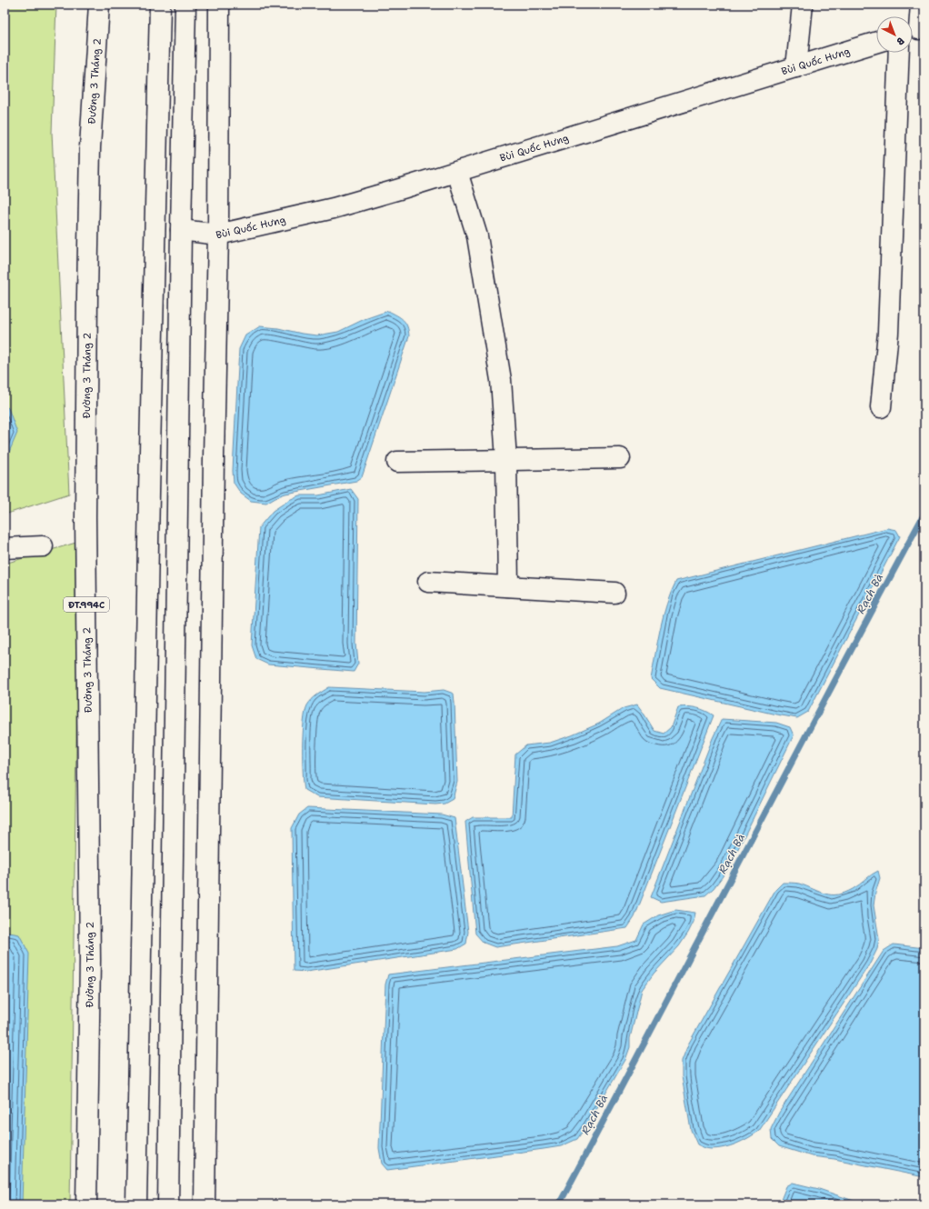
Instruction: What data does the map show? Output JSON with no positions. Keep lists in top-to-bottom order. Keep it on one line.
{"streets":{"main road":["Bùi Quốc Hưng","Đường 3 Tháng 2","ĐT.994C"]},"water":["Rạch Bà"],"north":"bottom right"}
